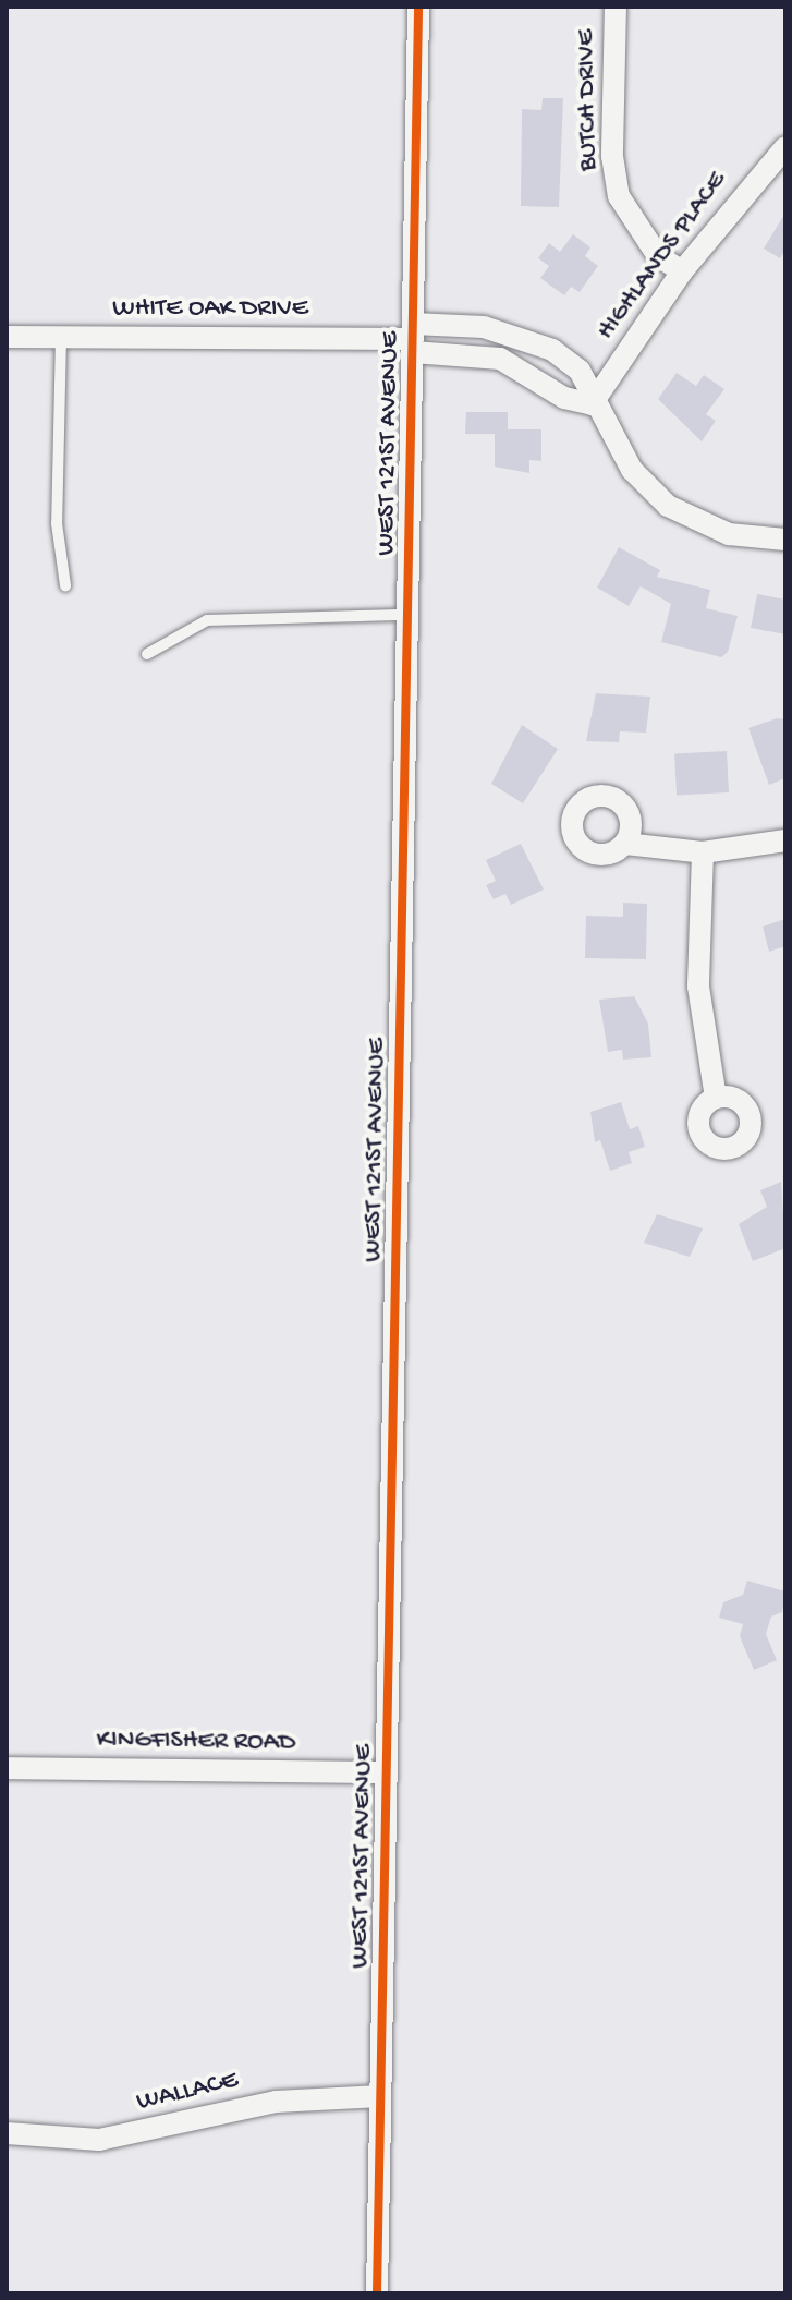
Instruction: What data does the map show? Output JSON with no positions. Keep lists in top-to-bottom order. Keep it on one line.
{"streets":{"street":["BUTCH DRIVE","HIGHLANDS PLACE","WHITE OAK DRIVE","WEST 121ST AVENUE","KINGFISHER ROAD","WALLACE"]},"crossings":[["BUTCH DRIVE","HIGHLANDS PLACE"],["WHITE OAK DRIVE","WEST 121ST AVENUE"],["WEST 121ST AVENUE","KINGFISHER ROAD"],["WEST 121ST AVENUE","WALLACE"]]}
